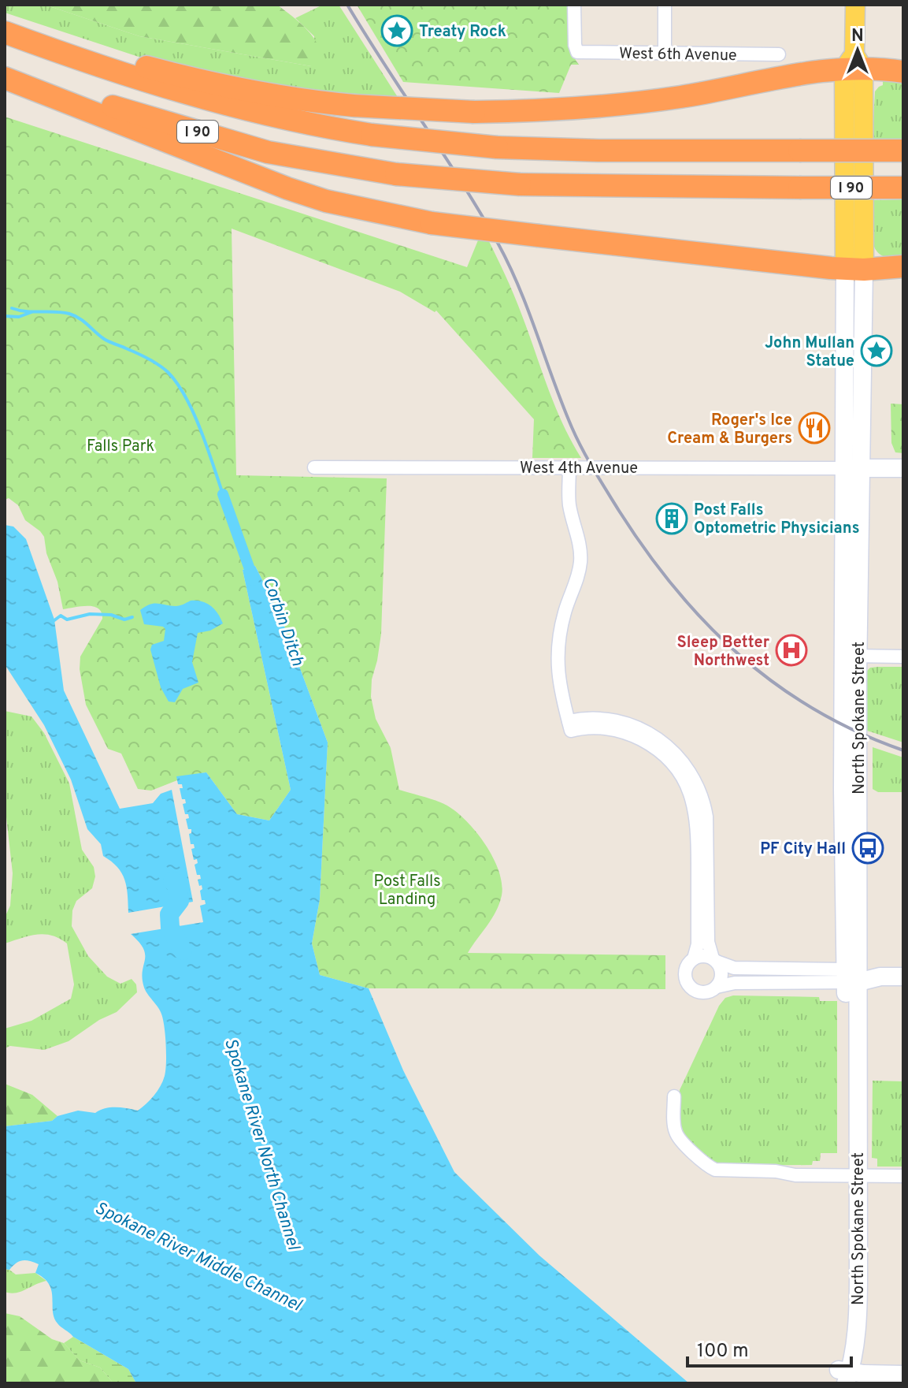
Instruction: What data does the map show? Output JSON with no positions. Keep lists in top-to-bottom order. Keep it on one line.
{"streets":{"highway":["I 90"],"main road":["North Spokane Street"],"street":["West 6th Avenue","West 4th Avenue"]},"crossings":[["West 4th Avenue","North Spokane Street"]],"water":["Corbin Ditch","Spokane River North Channel","Spokane River Middle Channel"],"parks":["Falls Park","Post Falls Landing"],"places":{"place":["Treaty Rock","John Mullan Statue"],"restaurant":["Roger's Ice Cream & Burgers"],"building":["Post Falls Optometric Physicians"],"hospital":["Sleep Better Northwest"],"bus stop":["PF City Hall"]},"scale_bar":"100 m","north":"top"}
